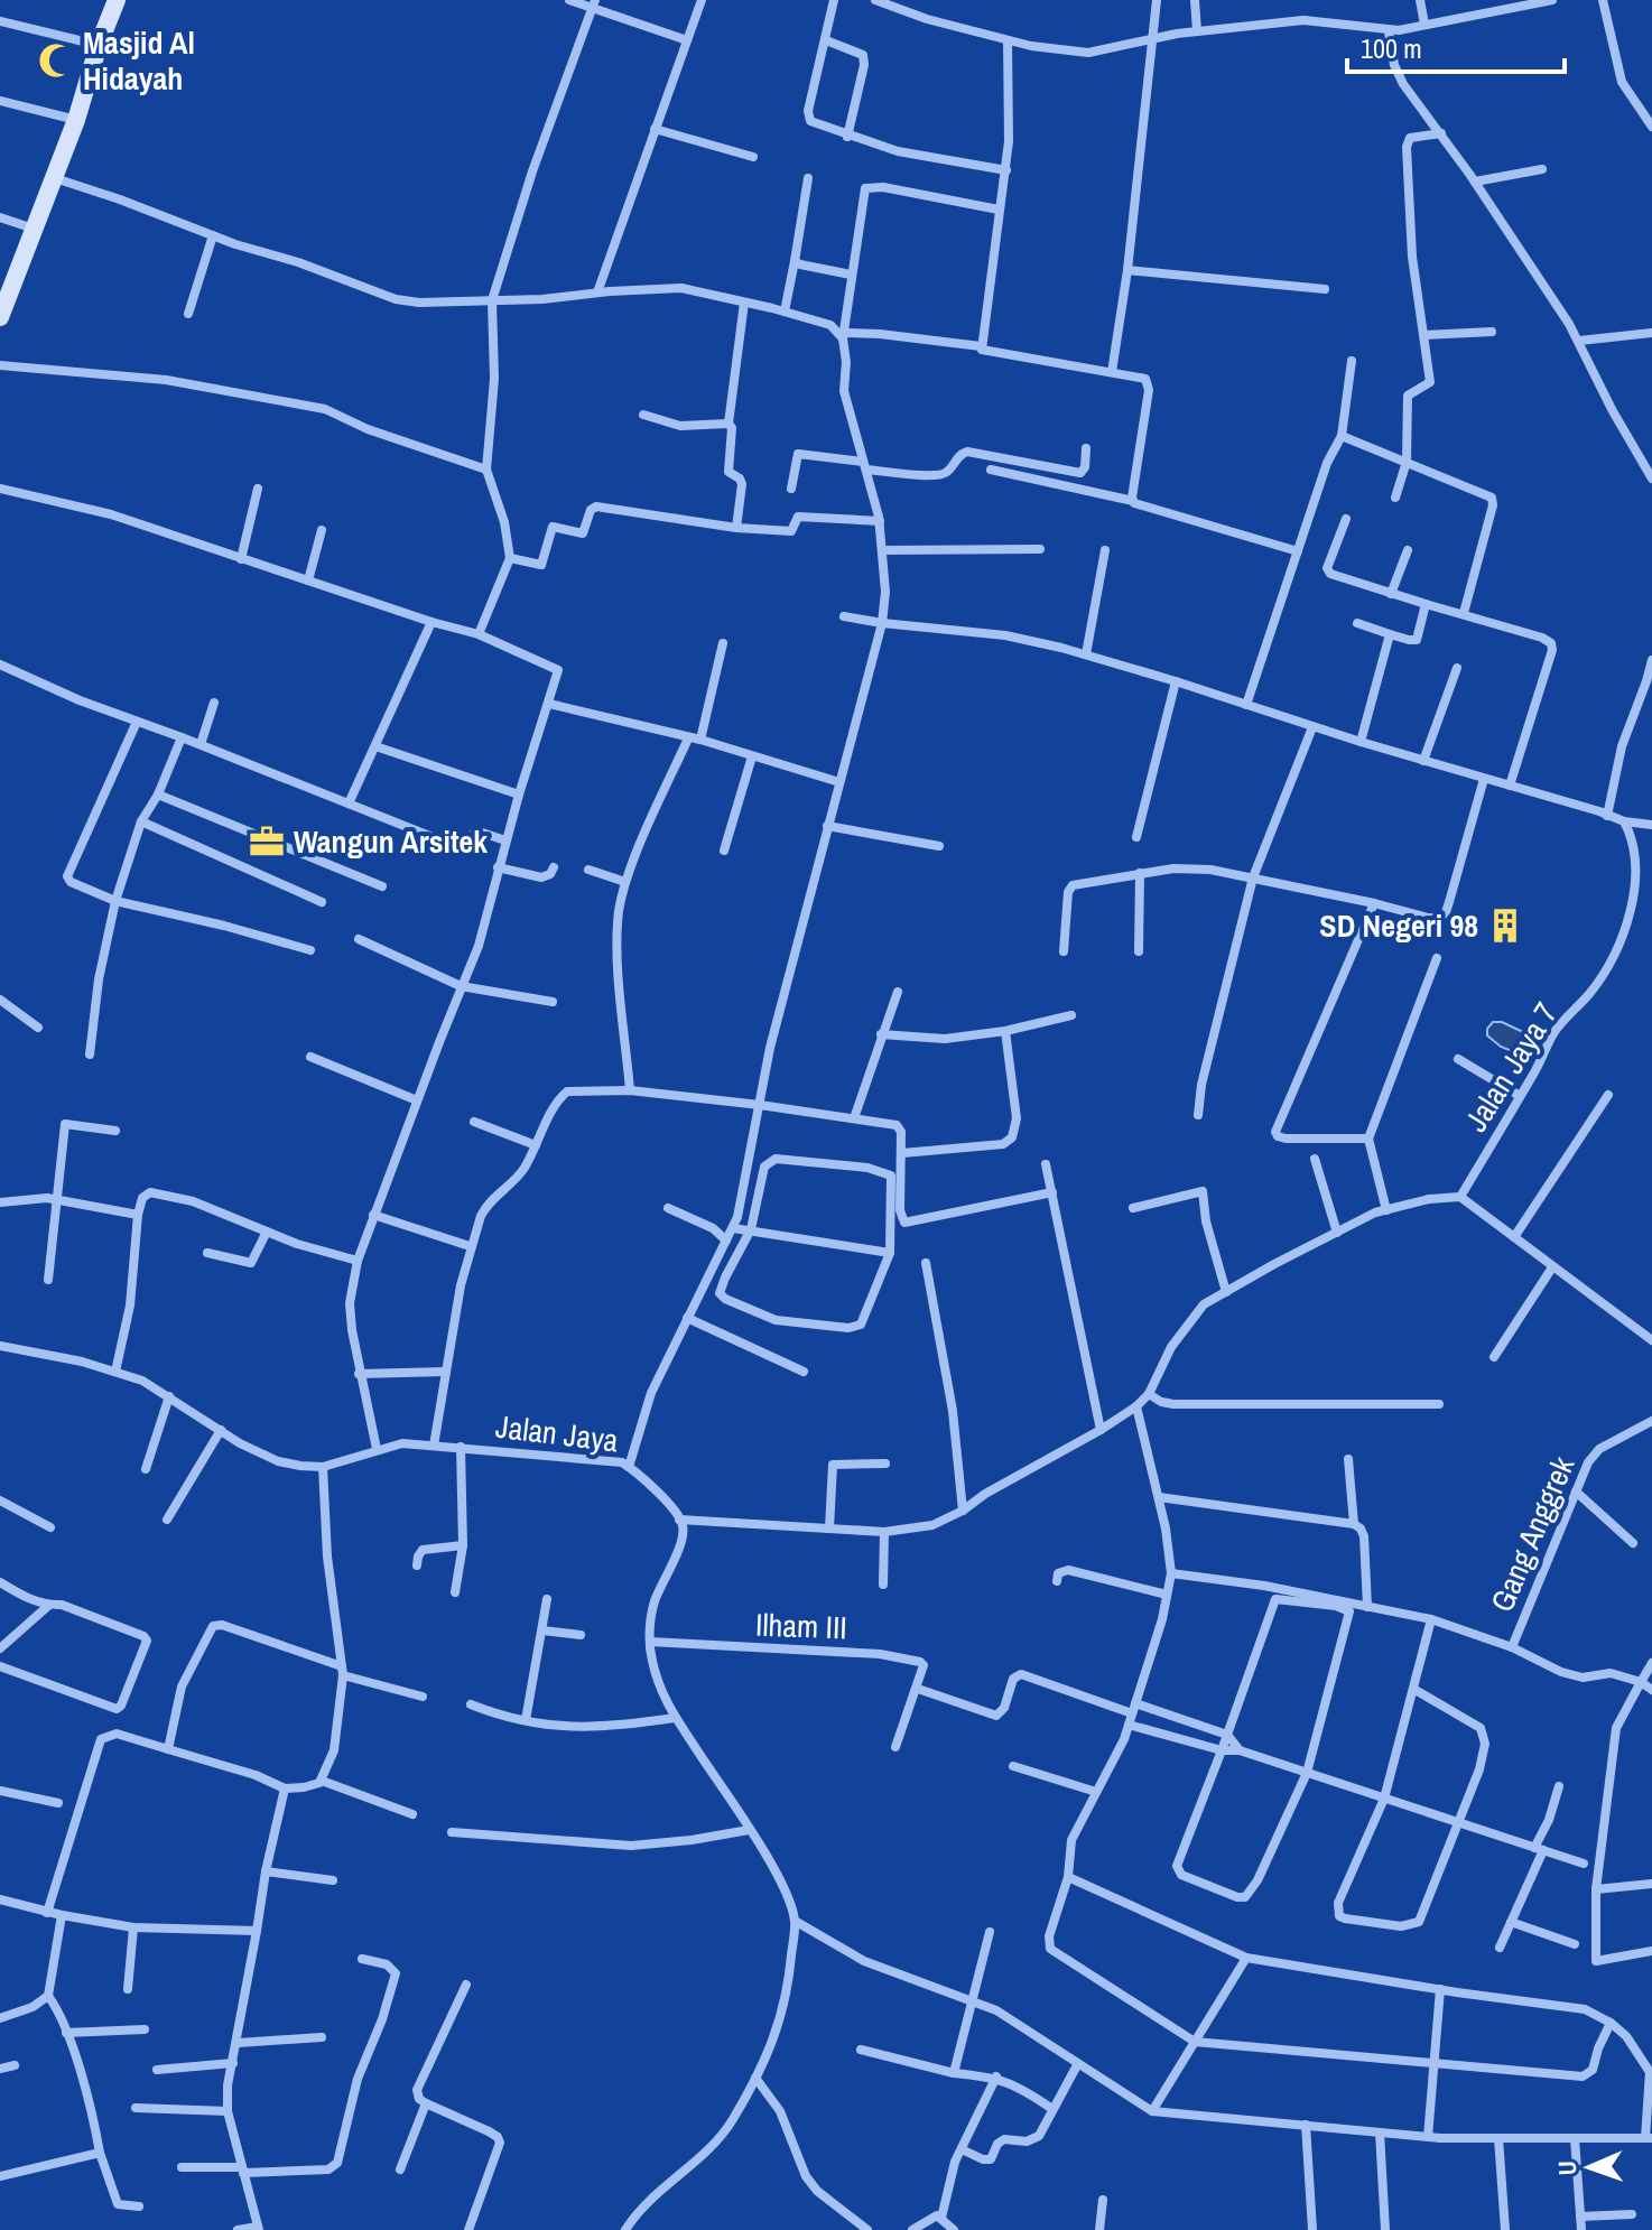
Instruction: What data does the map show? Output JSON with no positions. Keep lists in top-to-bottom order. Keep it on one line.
{"streets":{"street":["Jalan Jaya 7","Jalan Jaya","Gang Anggrek","Ilham III"]},"places":{"mosque":["Masjid Al Hidayah"],"office":["Wangun Arsitek"],"building":["SD Negeri 98"]},"scale_bar":"100 m","north":"left"}
